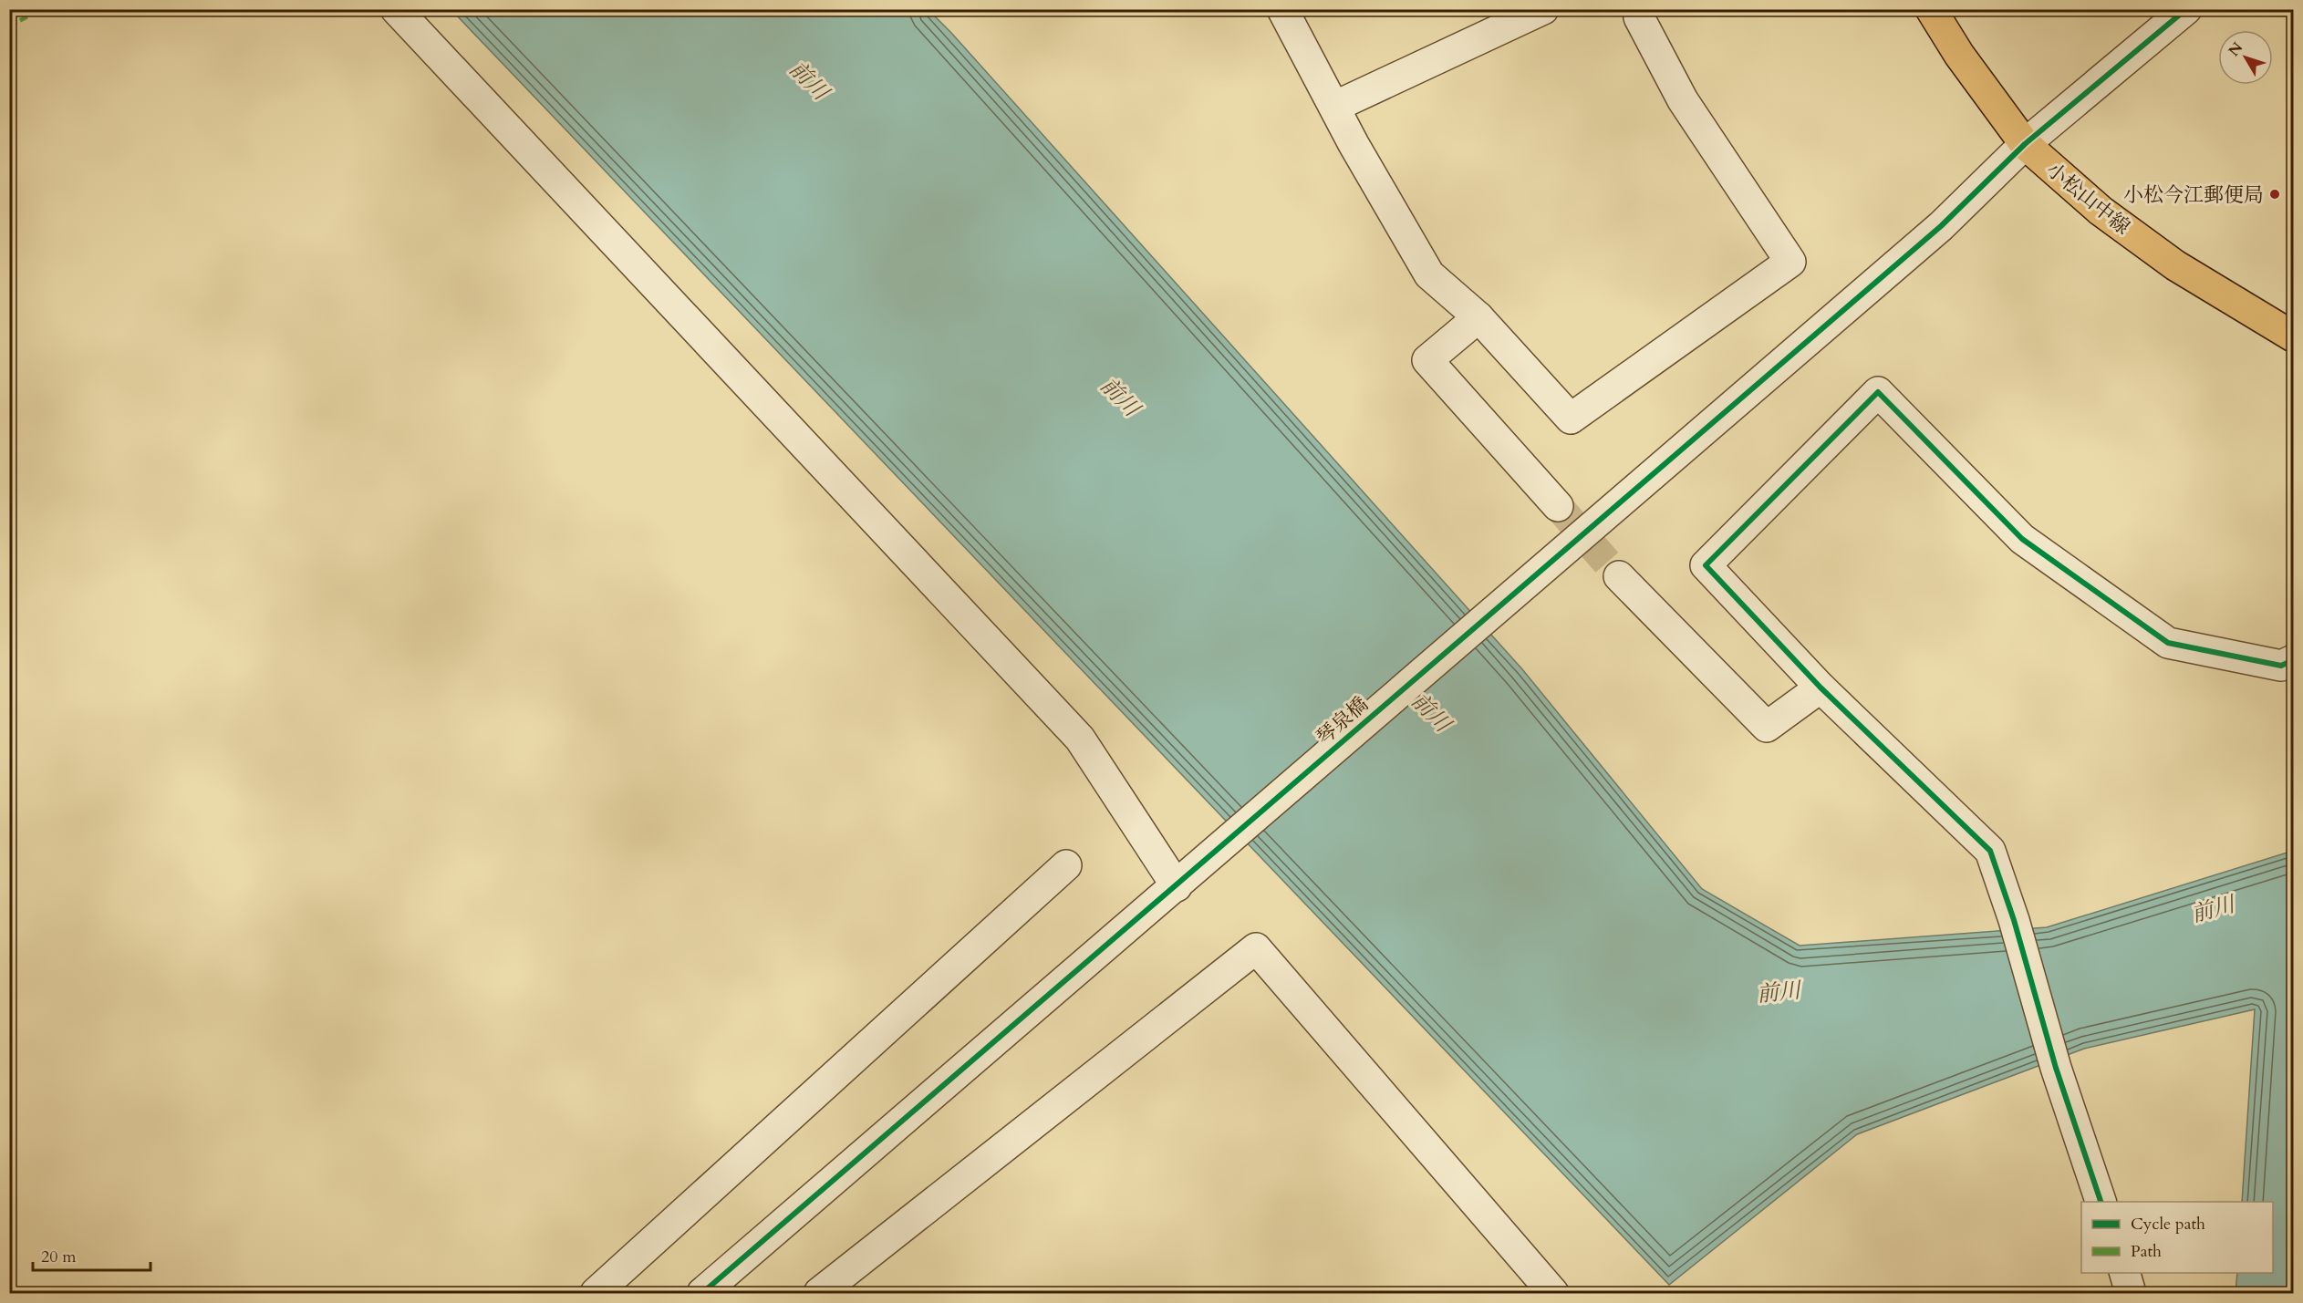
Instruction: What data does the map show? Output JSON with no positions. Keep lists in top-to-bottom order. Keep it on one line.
{"streets":{"main road":["小松山中線"],"street":["琴泉橋"]},"crossings":[["小松山中線","琴泉橋"]],"water":["前川"],"places":["小松今江郵便局"],"legend":["Cycle path","Path"],"scale_bar":"20 m","north":"top left"}
